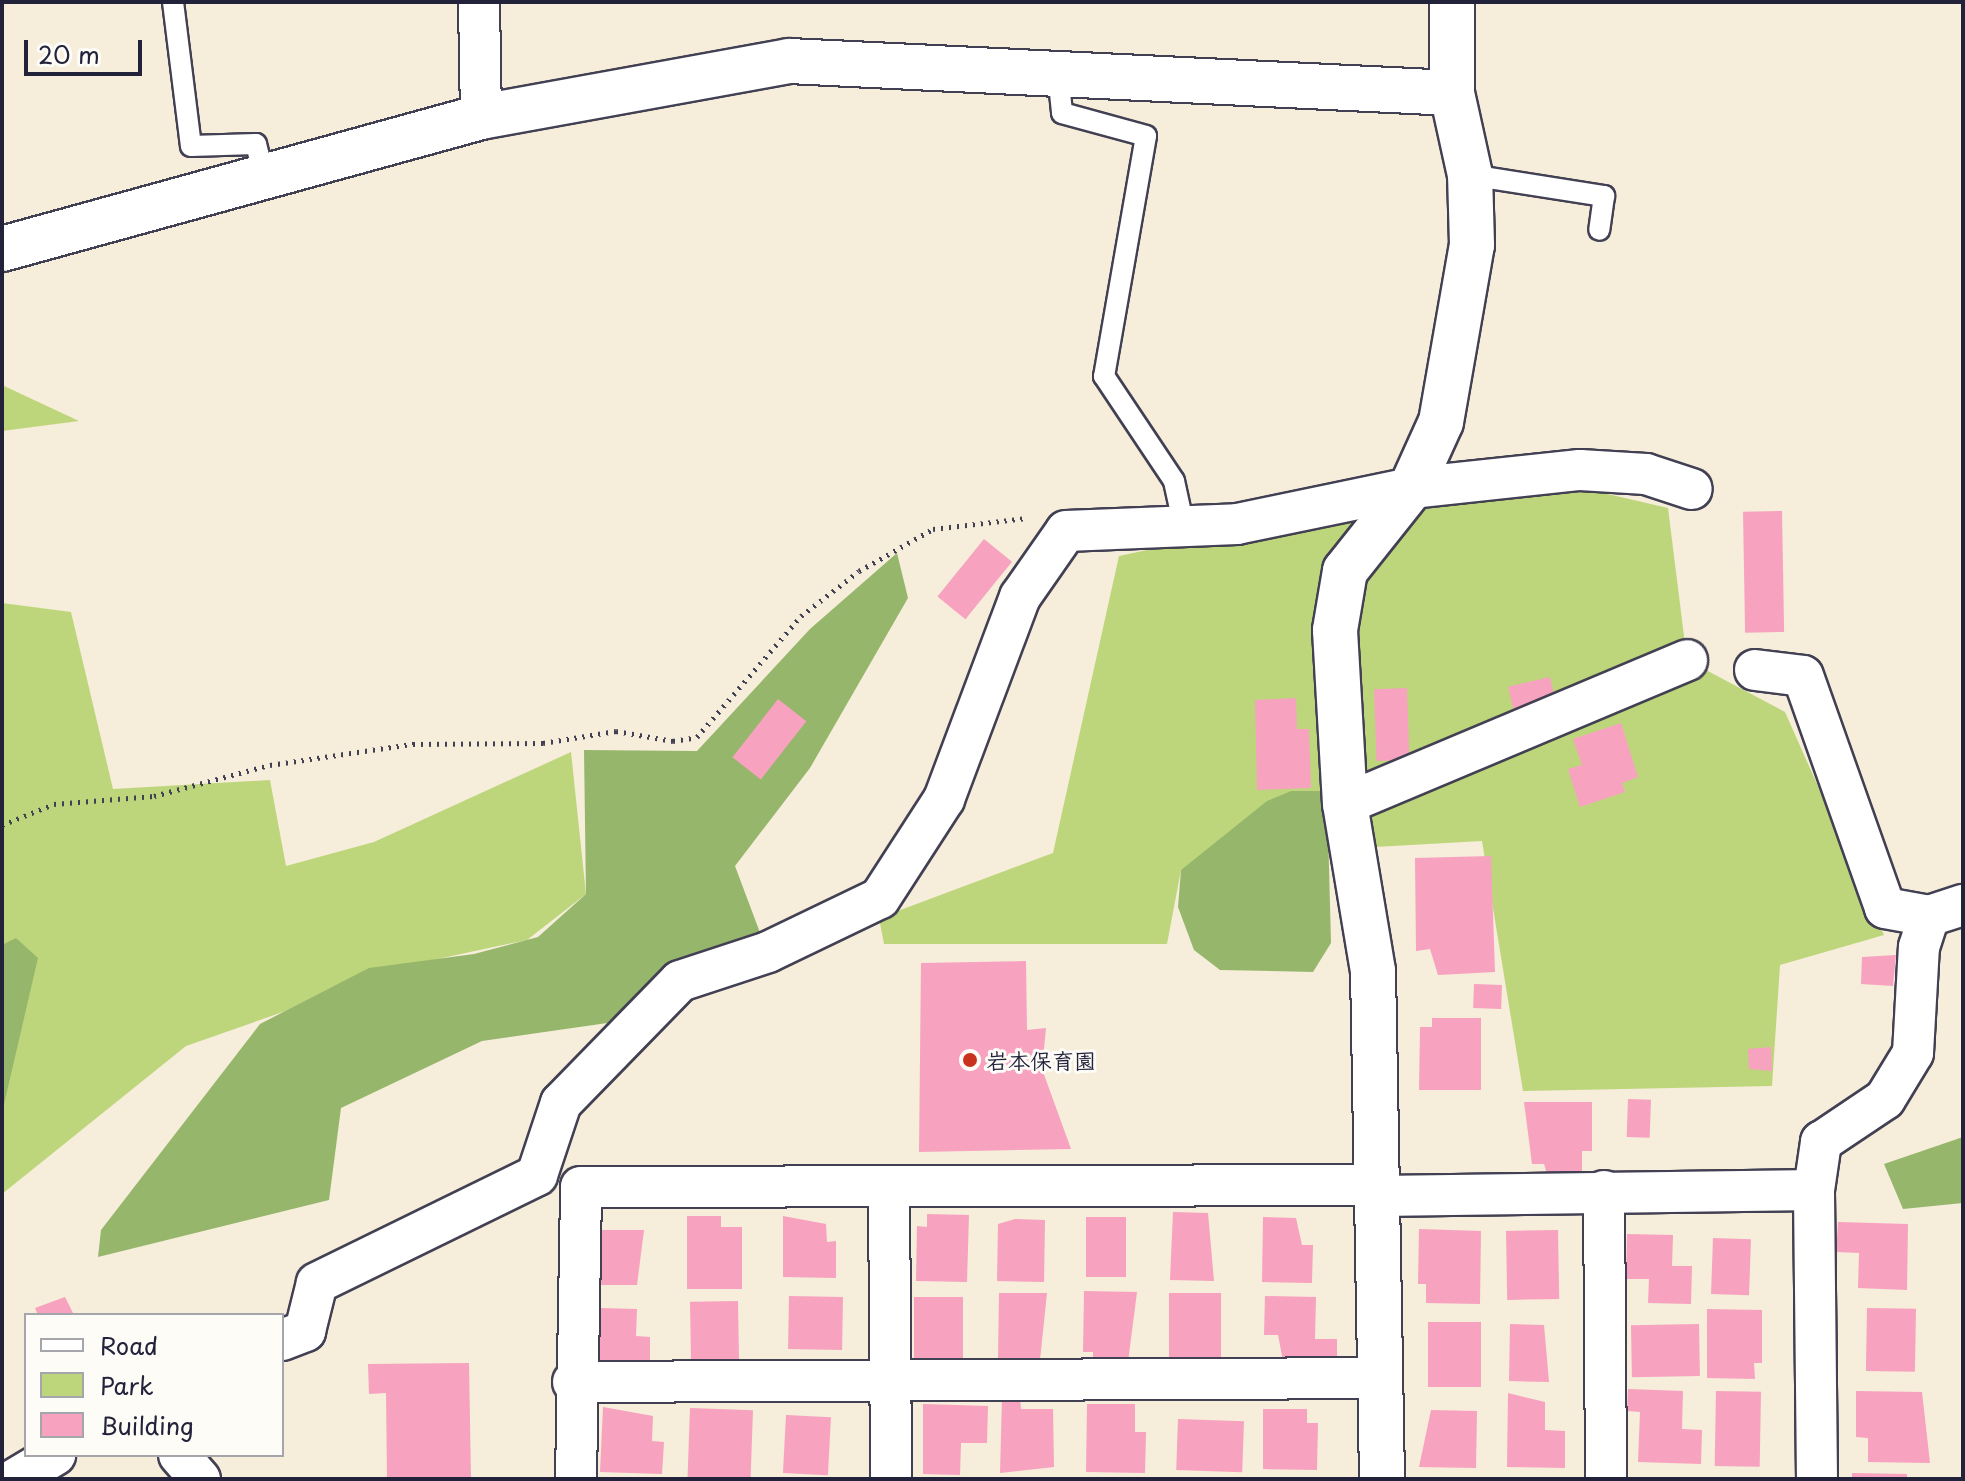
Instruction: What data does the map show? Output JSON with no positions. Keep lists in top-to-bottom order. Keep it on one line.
{"places":["岩本保育園"],"legend":["Road","Park","Building"],"scale_bar":"20 m"}
